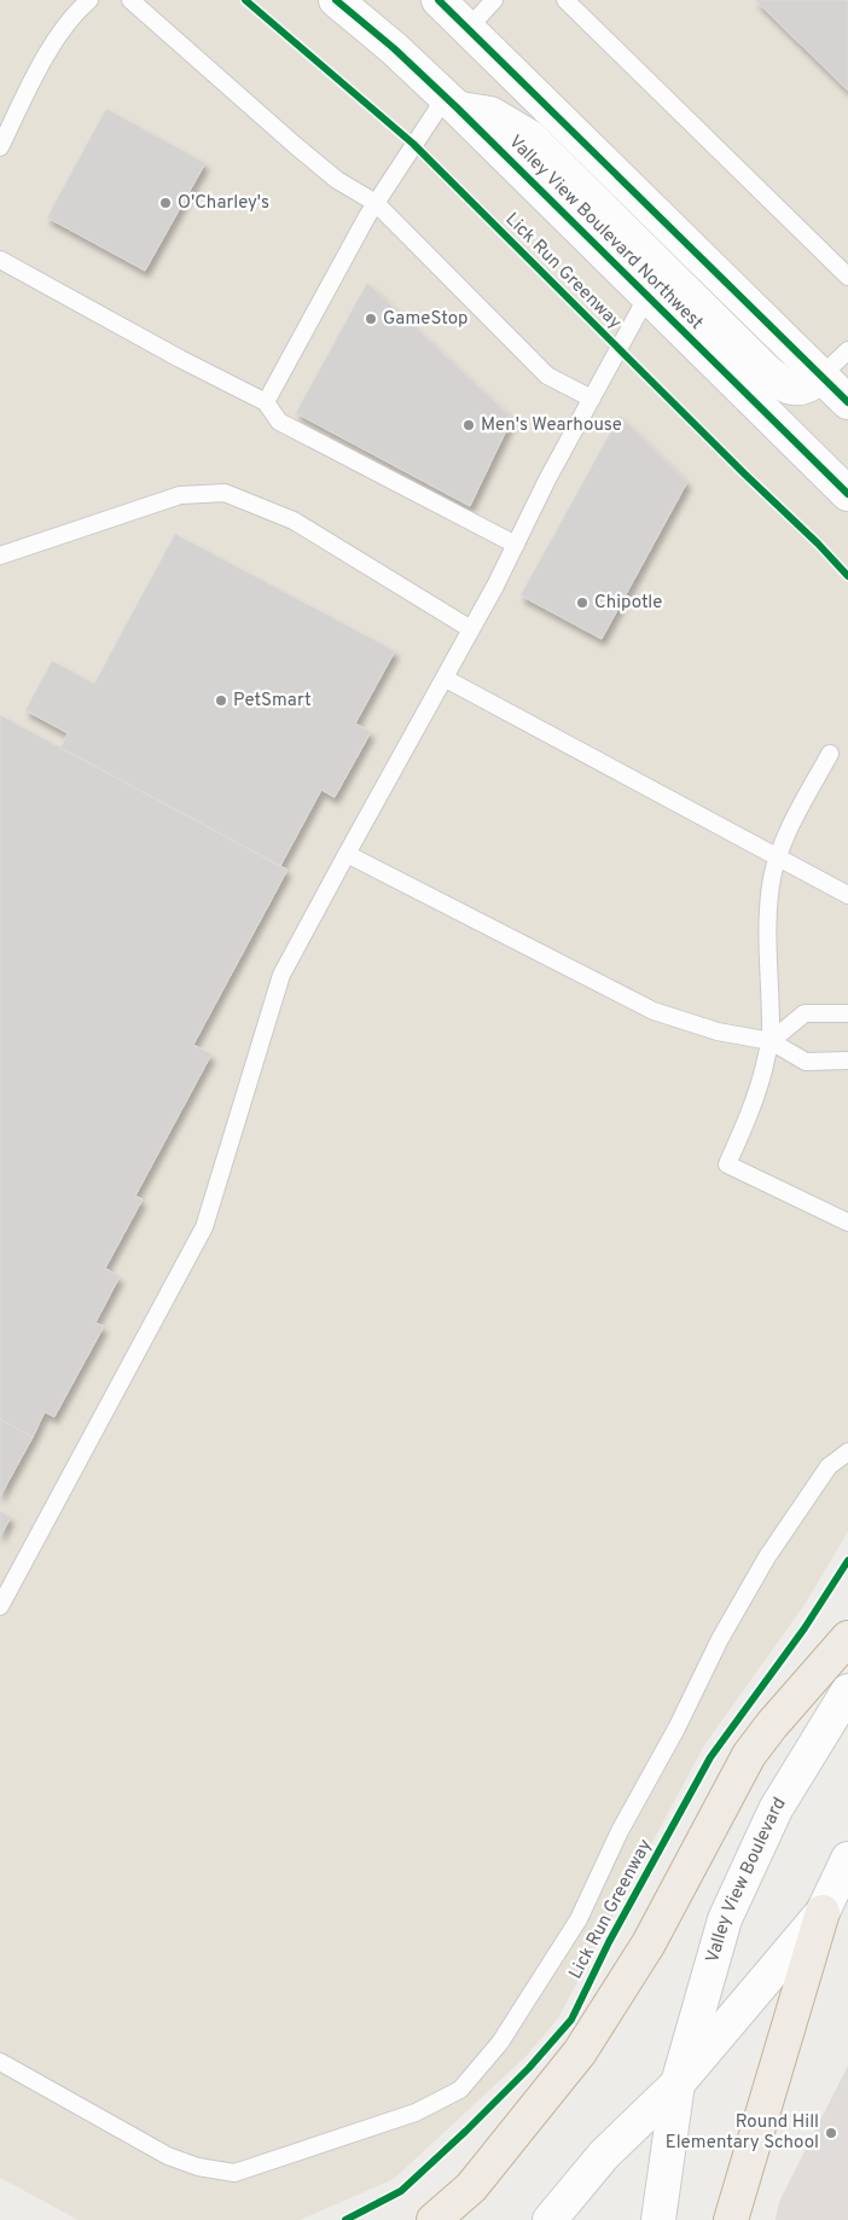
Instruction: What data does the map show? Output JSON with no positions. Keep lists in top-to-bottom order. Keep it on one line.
{"streets":{"main road":["Valley View Boulevard Northwest","Valley View Boulevard"],"cycle path":["Lick Run Greenway"]},"places":["O'Charley's","GameStop","Men's Wearhouse","Chipotle","PetSmart","Round Hill Elementary School"]}
